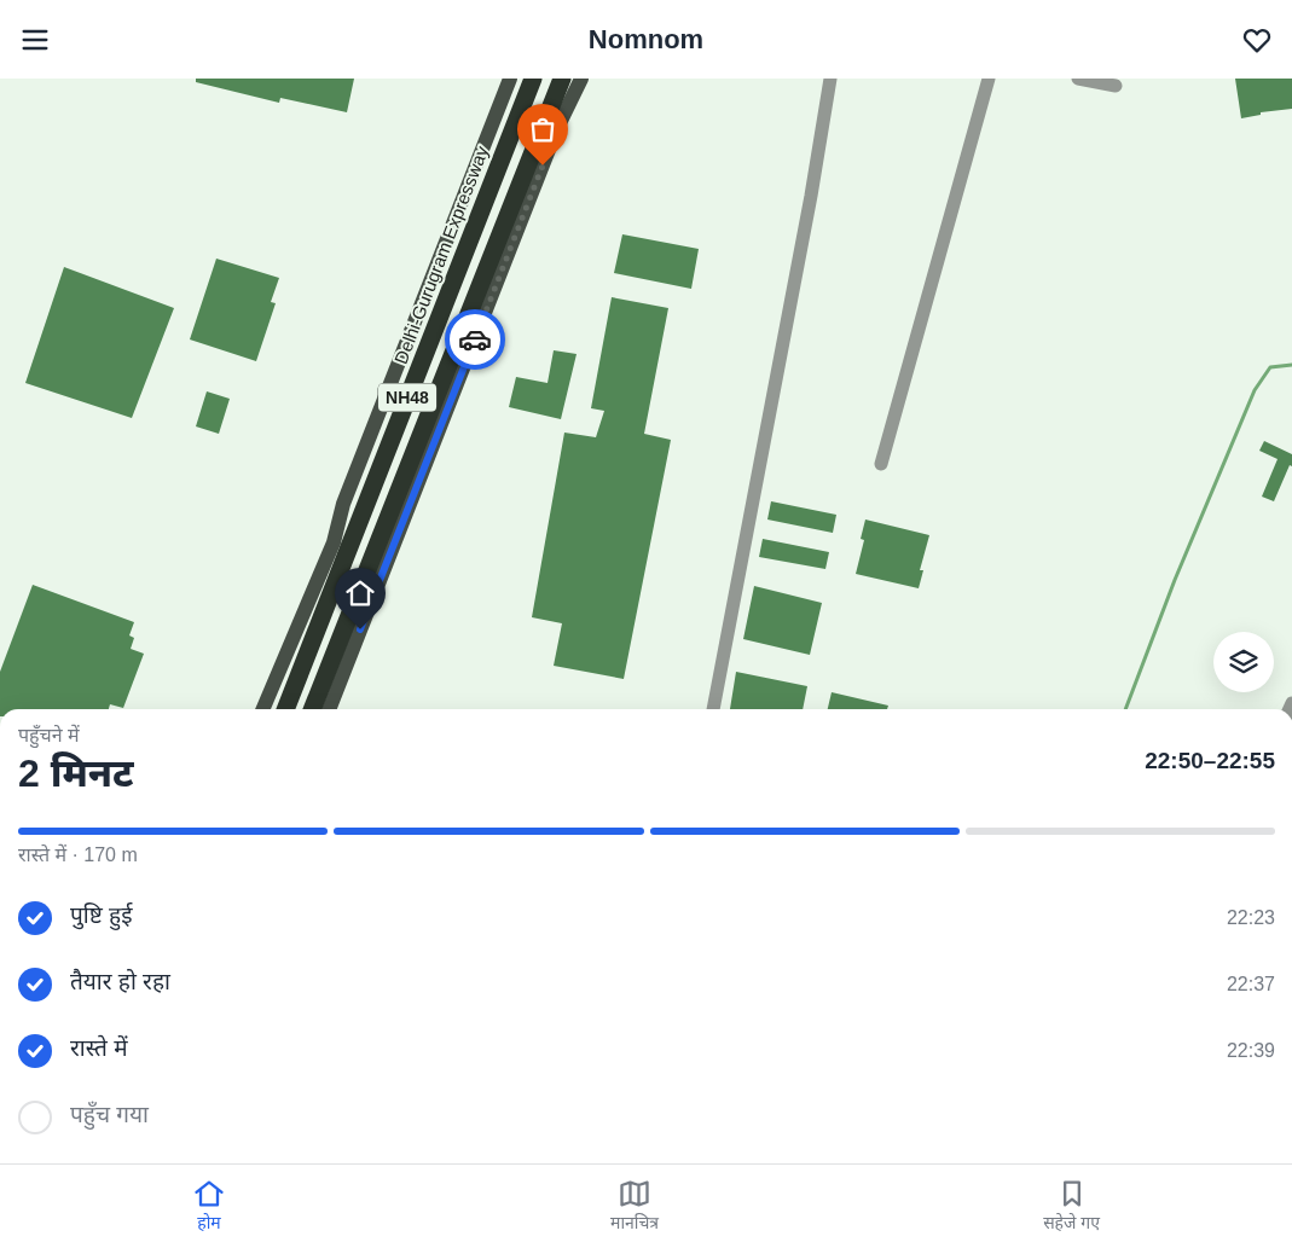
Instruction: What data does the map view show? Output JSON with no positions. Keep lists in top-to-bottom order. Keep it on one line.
{"streets":{"highway":["Delhi-Gurugram Expressway","NH48"]},"page":{"header":"Nomnom","heading":["2 मिनट","पहुँचने में","22:50–22:55"],"bar":"रास्ते में · 170 m","list":[["पुष्टि हुई","22:23"],["तैयार हो रहा","22:37"],["रास्ते में","22:39"],"पहुँच गया"],"tabs":["होम","मानचित्र","सहेजे गए"]}}
